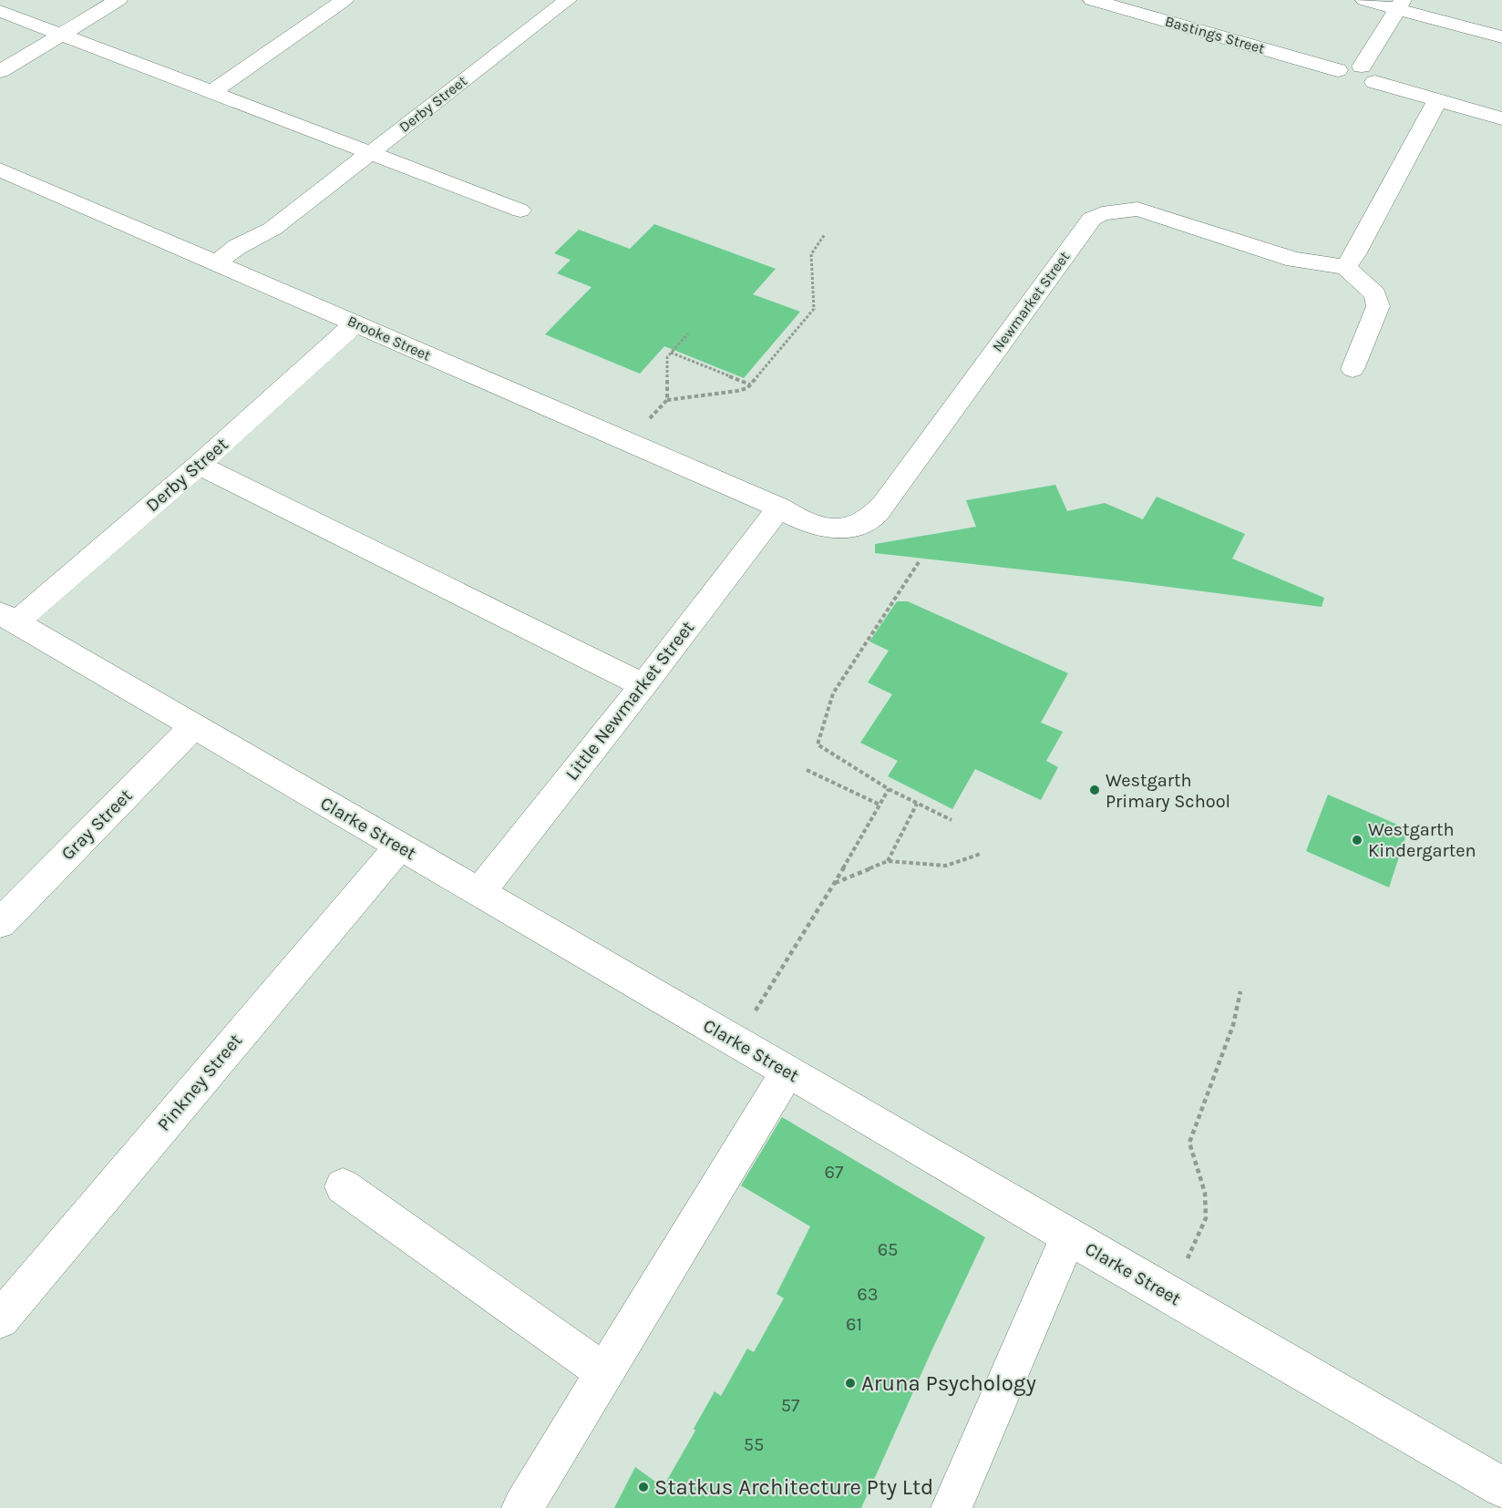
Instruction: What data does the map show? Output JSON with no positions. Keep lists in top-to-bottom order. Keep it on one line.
{"streets":{"street":["Bastings Street","Derby Street","Newmarket Street","Brooke Street","Little Newmarket Street","Gray Street","Clarke Street","Pinkney Street"]},"crossings":[["Derby Street","Brooke Street"],["Derby Street","Clarke Street"],["Newmarket Street","Brooke Street"],["Newmarket Street","Little Newmarket Street"],["Brooke Street","Little Newmarket Street"],["Little Newmarket Street","Clarke Street"],["Gray Street","Clarke Street"],["Clarke Street","Pinkney Street"]],"places":["Westgarth Primary School","Westgarth Kindergarten","Aruna Psychology","Statkus Architecture Pty Ltd"],"house_numbers":["67","65","63","61","57","55"]}
